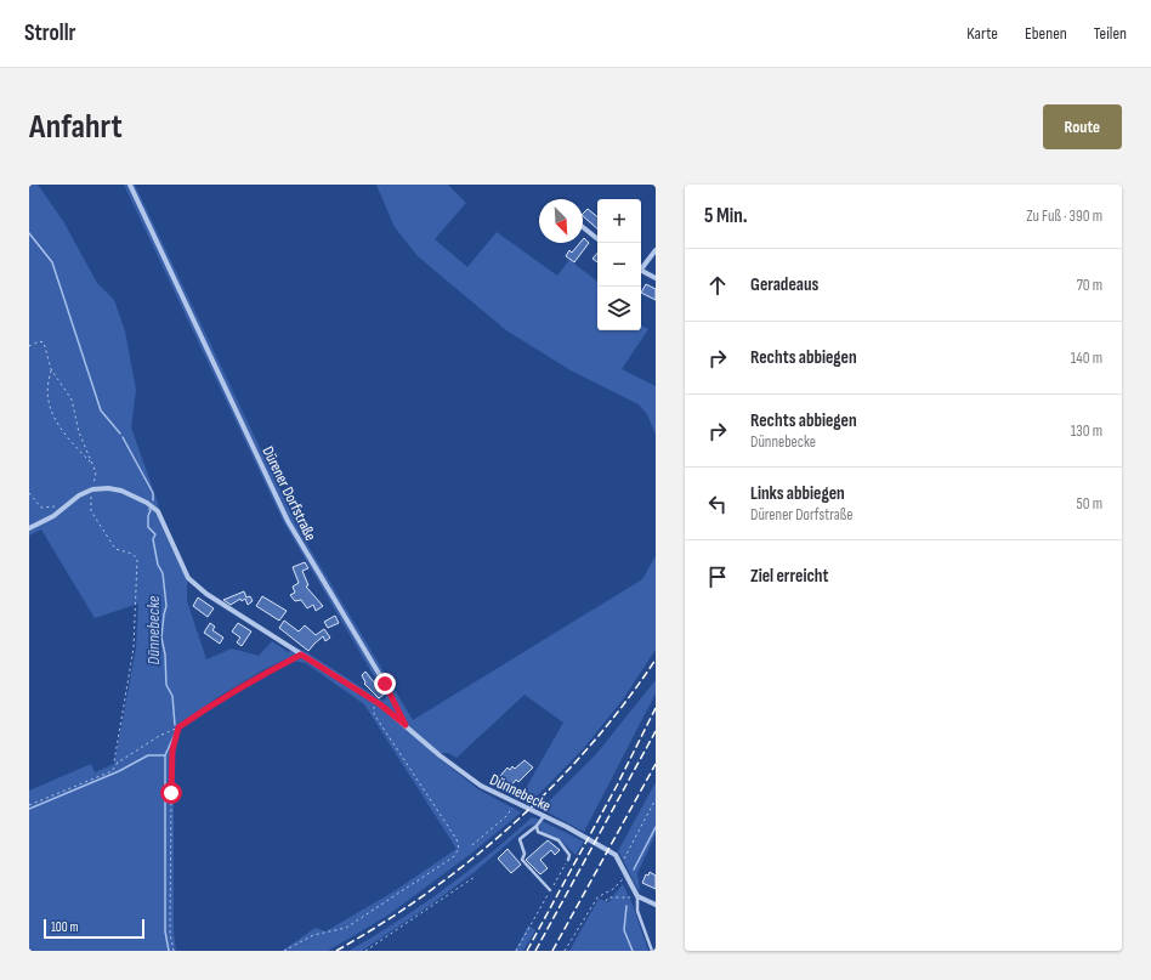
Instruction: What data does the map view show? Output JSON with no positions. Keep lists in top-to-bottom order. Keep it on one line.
{"streets":{"street":["Dürener Dorfstraße","Dünnebecke"]},"crossings":[["Dürener Dorfstraße","Dünnebecke"]],"water":["Dünnebecke"],"scale_bar":"100 m","north":"bottom right","page":{"header":"Strollr","nav":["Karte","Ebenen","Teilen"],"buttons":"Route","title":"Anfahrt","heading":["5 Min.","Zu Fuß · 390 m"],"map_buttons":["+","−"],"list":[["Geradeaus","70 m"],["Rechts abbiegen","140 m"],["Rechts abbiegen","Dünnebecke","130 m"],["Links abbiegen","Dürener Dorfstraße","50 m"],"Ziel erreicht"],"scale":"100 m"}}
